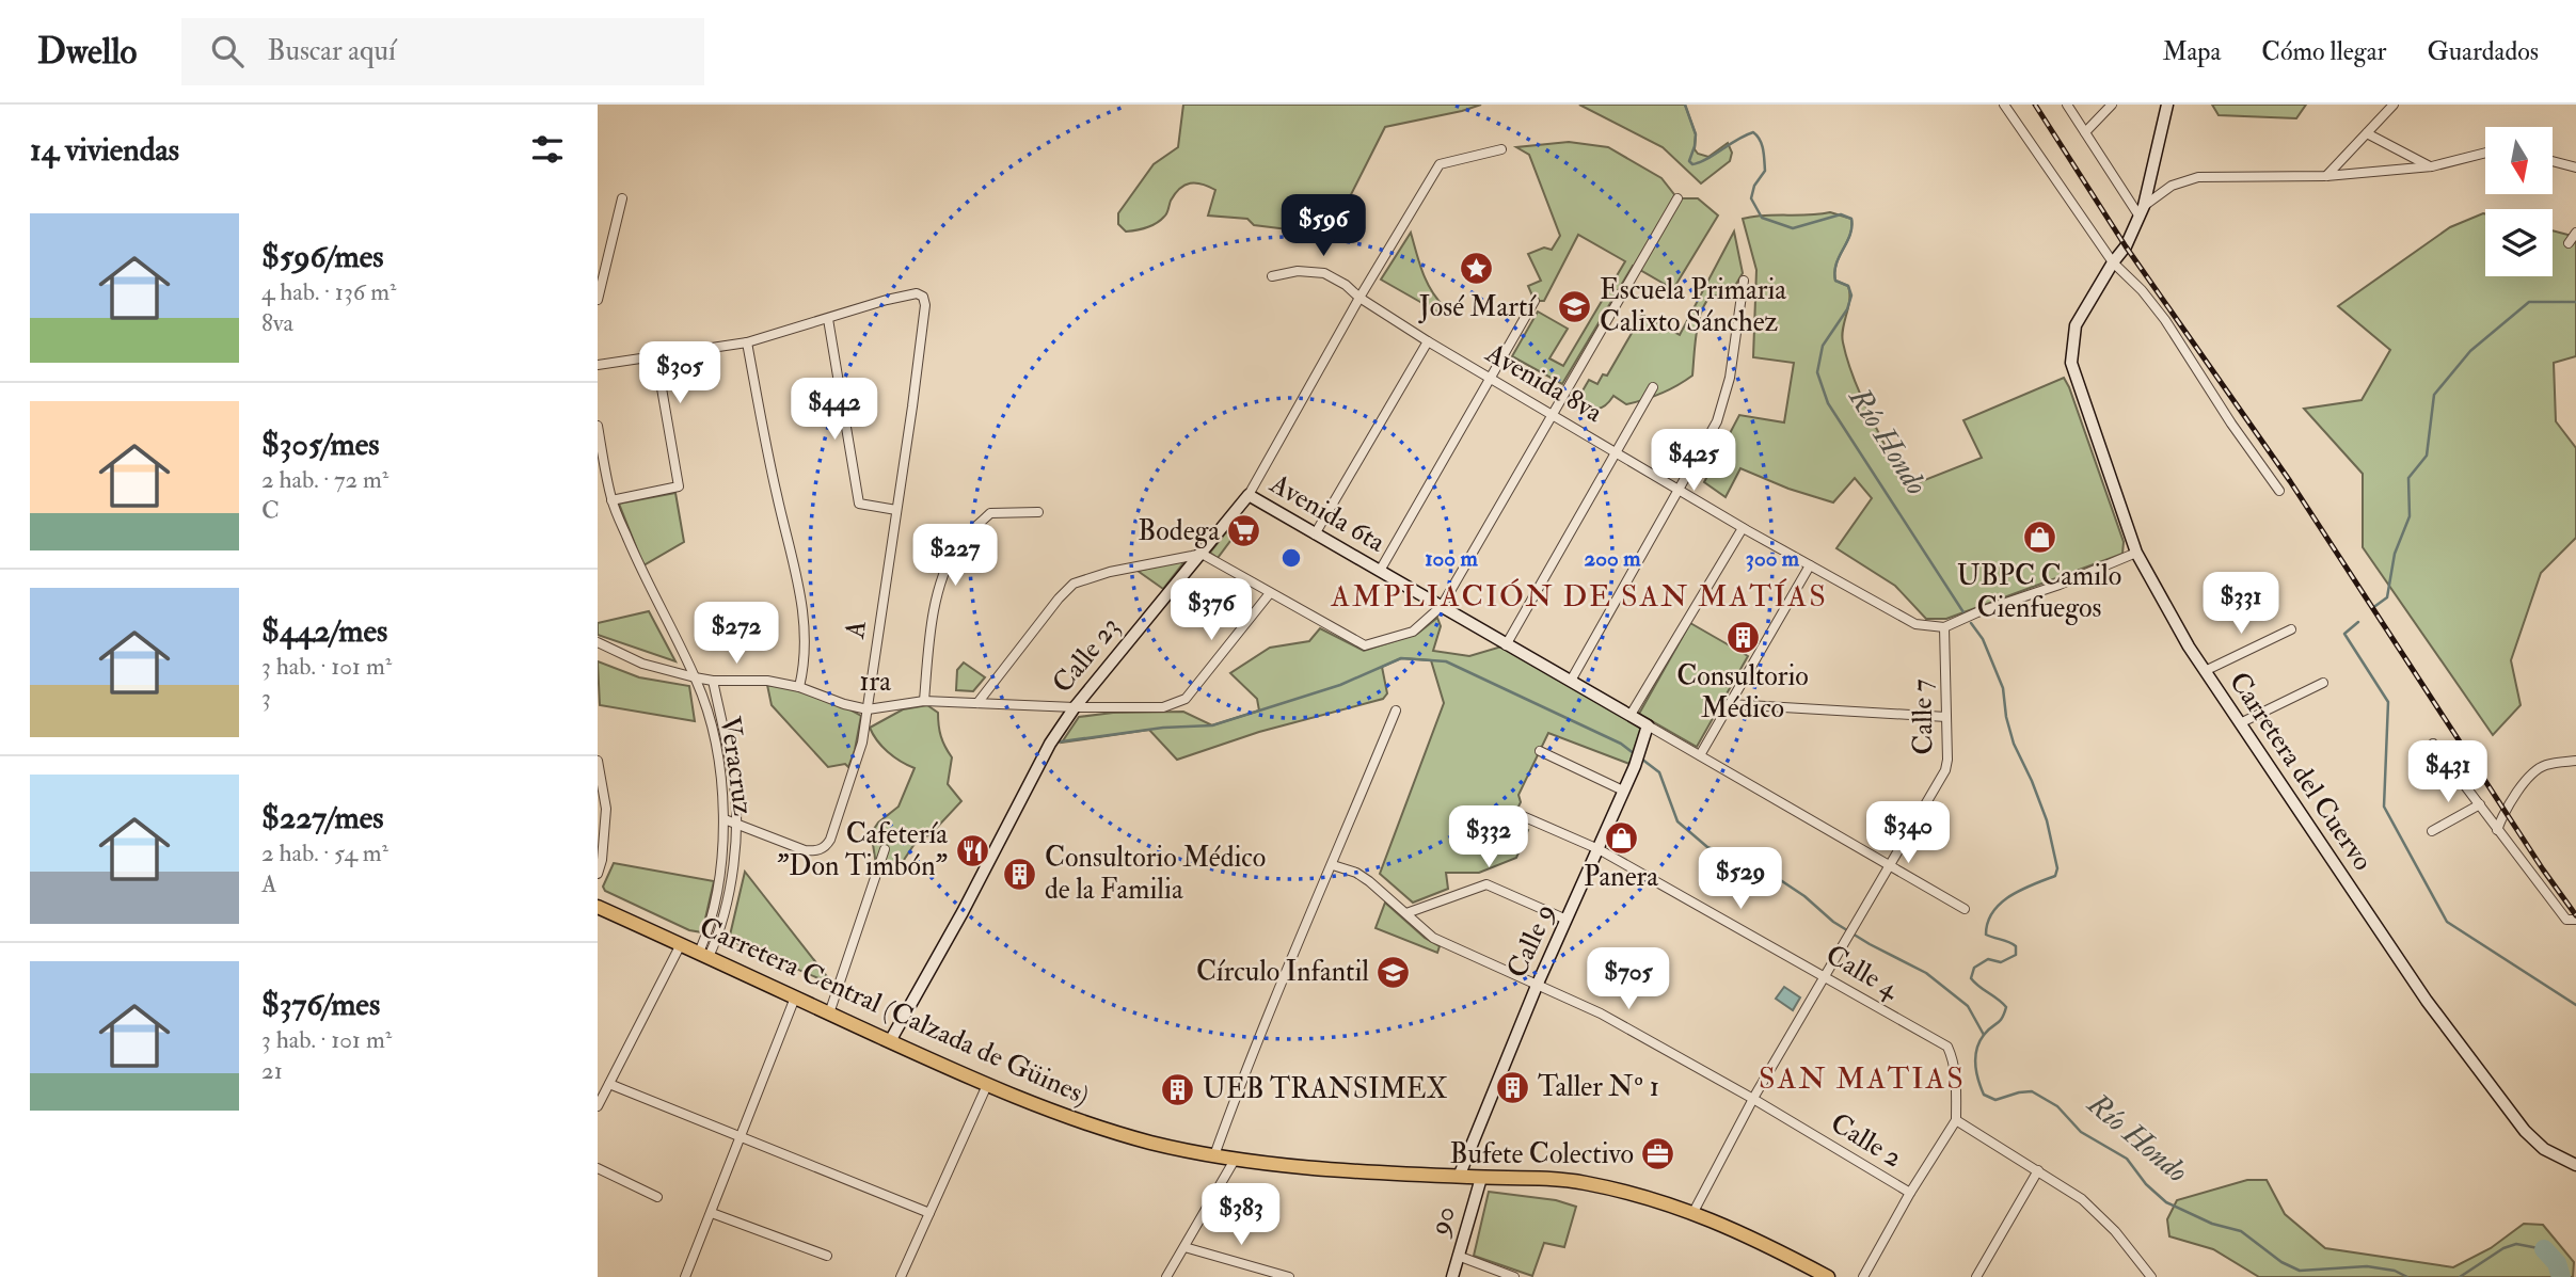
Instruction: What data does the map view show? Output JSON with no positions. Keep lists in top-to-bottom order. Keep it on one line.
{"streets":{"main road":["Carretera Central (Calzada de Güines)"],"street":["Avenida 8va","Avenida 6ta","A","Calle 23","1ra","Calle 7","Veracruz","Carretera del Cuervo","Calle 9","Calle 4","Calle 2","90"]},"crossings":[["Avenida 8va","Calle 23"],["Avenida 8va","Calle 7"],["Avenida 6ta","Calle 23"],["Avenida 6ta","Calle 7"],["Avenida 6ta","Calle 9"],["A","1ra"],["A","Veracruz"],["Calle 23","1ra"],["Calle 23","Carretera Central (Calzada de Güines)"],["1ra","Veracruz"],["Calle 7","Calle 4"],["Calle 7","Carretera Central (Calzada de Güines)"],["Calle 7","Calle 2"],["Veracruz","Carretera Central (Calzada de Güines)"],["Calle 9","Calle 4"],["Calle 9","Carretera Central (Calzada de Güines)"],["Calle 9","Calle 2"],["Carretera Central (Calzada de Güines)","90"]],"districts":["AMPLIACIÓN DE SAN MATÍAS","SAN MATIAS"],"water":["Río Hondo"],"places":{"place":["José Martí"],"school or university":["Escuela Primaria Calixto Sánchez","Círculo Infantil"],"supermarket":["Bodega"],"shop":["UBPC Camilo Cienfuegos","Panera"],"building":["Consultorio Médico","Consultorio Médico de la Familia","Taller Nº 1","UEB TRANSIMEX"],"restaurant":["Cafetería \"Don Timbón\""],"office":["Bufete Colectivo"]},"north":"bottom","page":{"header":"Dwello","search":"Buscar aquí","nav":["Mapa","Cómo llegar","Guardados"],"heading":"14 viviendas","list":[{"name":"$596/mes","note":"4 hab. · 136 m² · 8va"},{"name":"$305/mes","note":"2 hab. · 72 m² · C"},{"name":"$442/mes","note":"3 hab. · 101 m² · 3"},{"name":"$227/mes","note":"2 hab. · 54 m² · A"},{"name":"$376/mes","note":"3 hab. · 101 m² · 21"}],"price":["$596","$305","$442","$425","$227","$331","$376","$272","$431","$340","$332","$529","$705","$383"]},"rings":["100 m","200 m","300 m"]}
